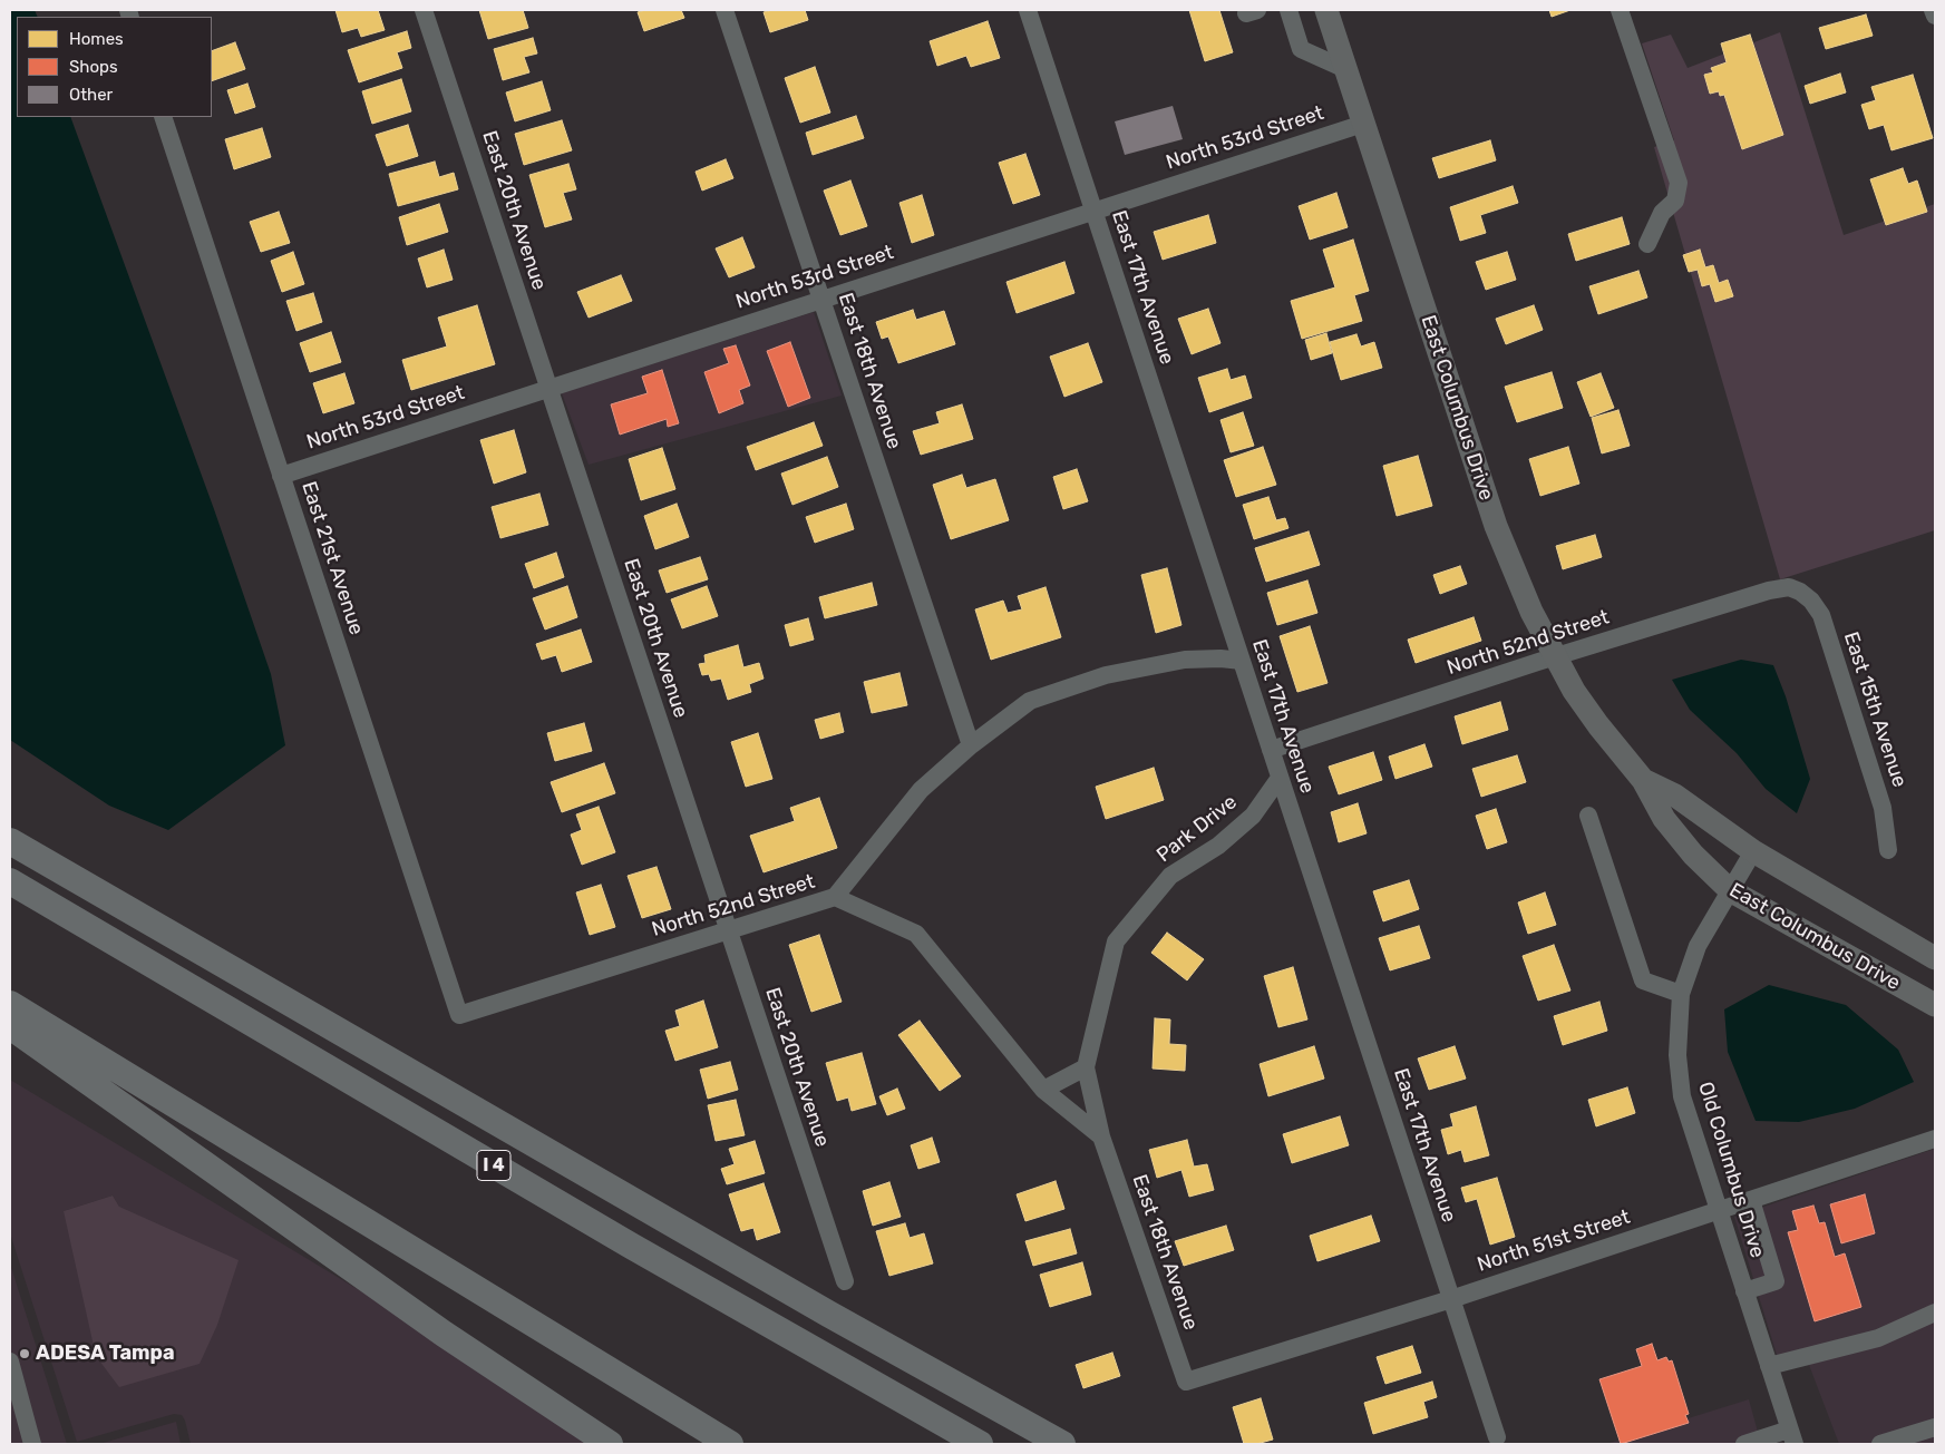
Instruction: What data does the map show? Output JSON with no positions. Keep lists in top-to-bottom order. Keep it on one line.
{"streets":{"highway":["I 4"],"main road":["East Columbus Drive"],"street":["North 53rd Street","East 20th Avenue","East 17th Avenue","East 18th Avenue","East 21st Avenue","North 52nd Street","East 15th Avenue","Park Drive","Old Columbus Drive","North 51st Street"]},"crossings":[["North 53rd Street","East 20th Avenue"],["North 53rd Street","East 17th Avenue"],["North 53rd Street","East 18th Avenue"],["North 53rd Street","East Columbus Drive"],["North 53rd Street","East 21st Avenue"],["East 20th Avenue","North 52nd Street"],["East 17th Avenue","North 52nd Street"],["East 17th Avenue","Park Drive"],["East 17th Avenue","North 51st Street"],["East 18th Avenue","North 52nd Street"],["East 18th Avenue","Park Drive"],["East 18th Avenue","North 51st Street"],["East Columbus Drive","North 52nd Street"],["East Columbus Drive","Old Columbus Drive"],["East 21st Avenue","North 52nd Street"],["North 52nd Street","East 15th Avenue"],["Old Columbus Drive","North 51st Street"]],"places":["ADESA Tampa"],"legend":["Homes","Shops","Other"]}
